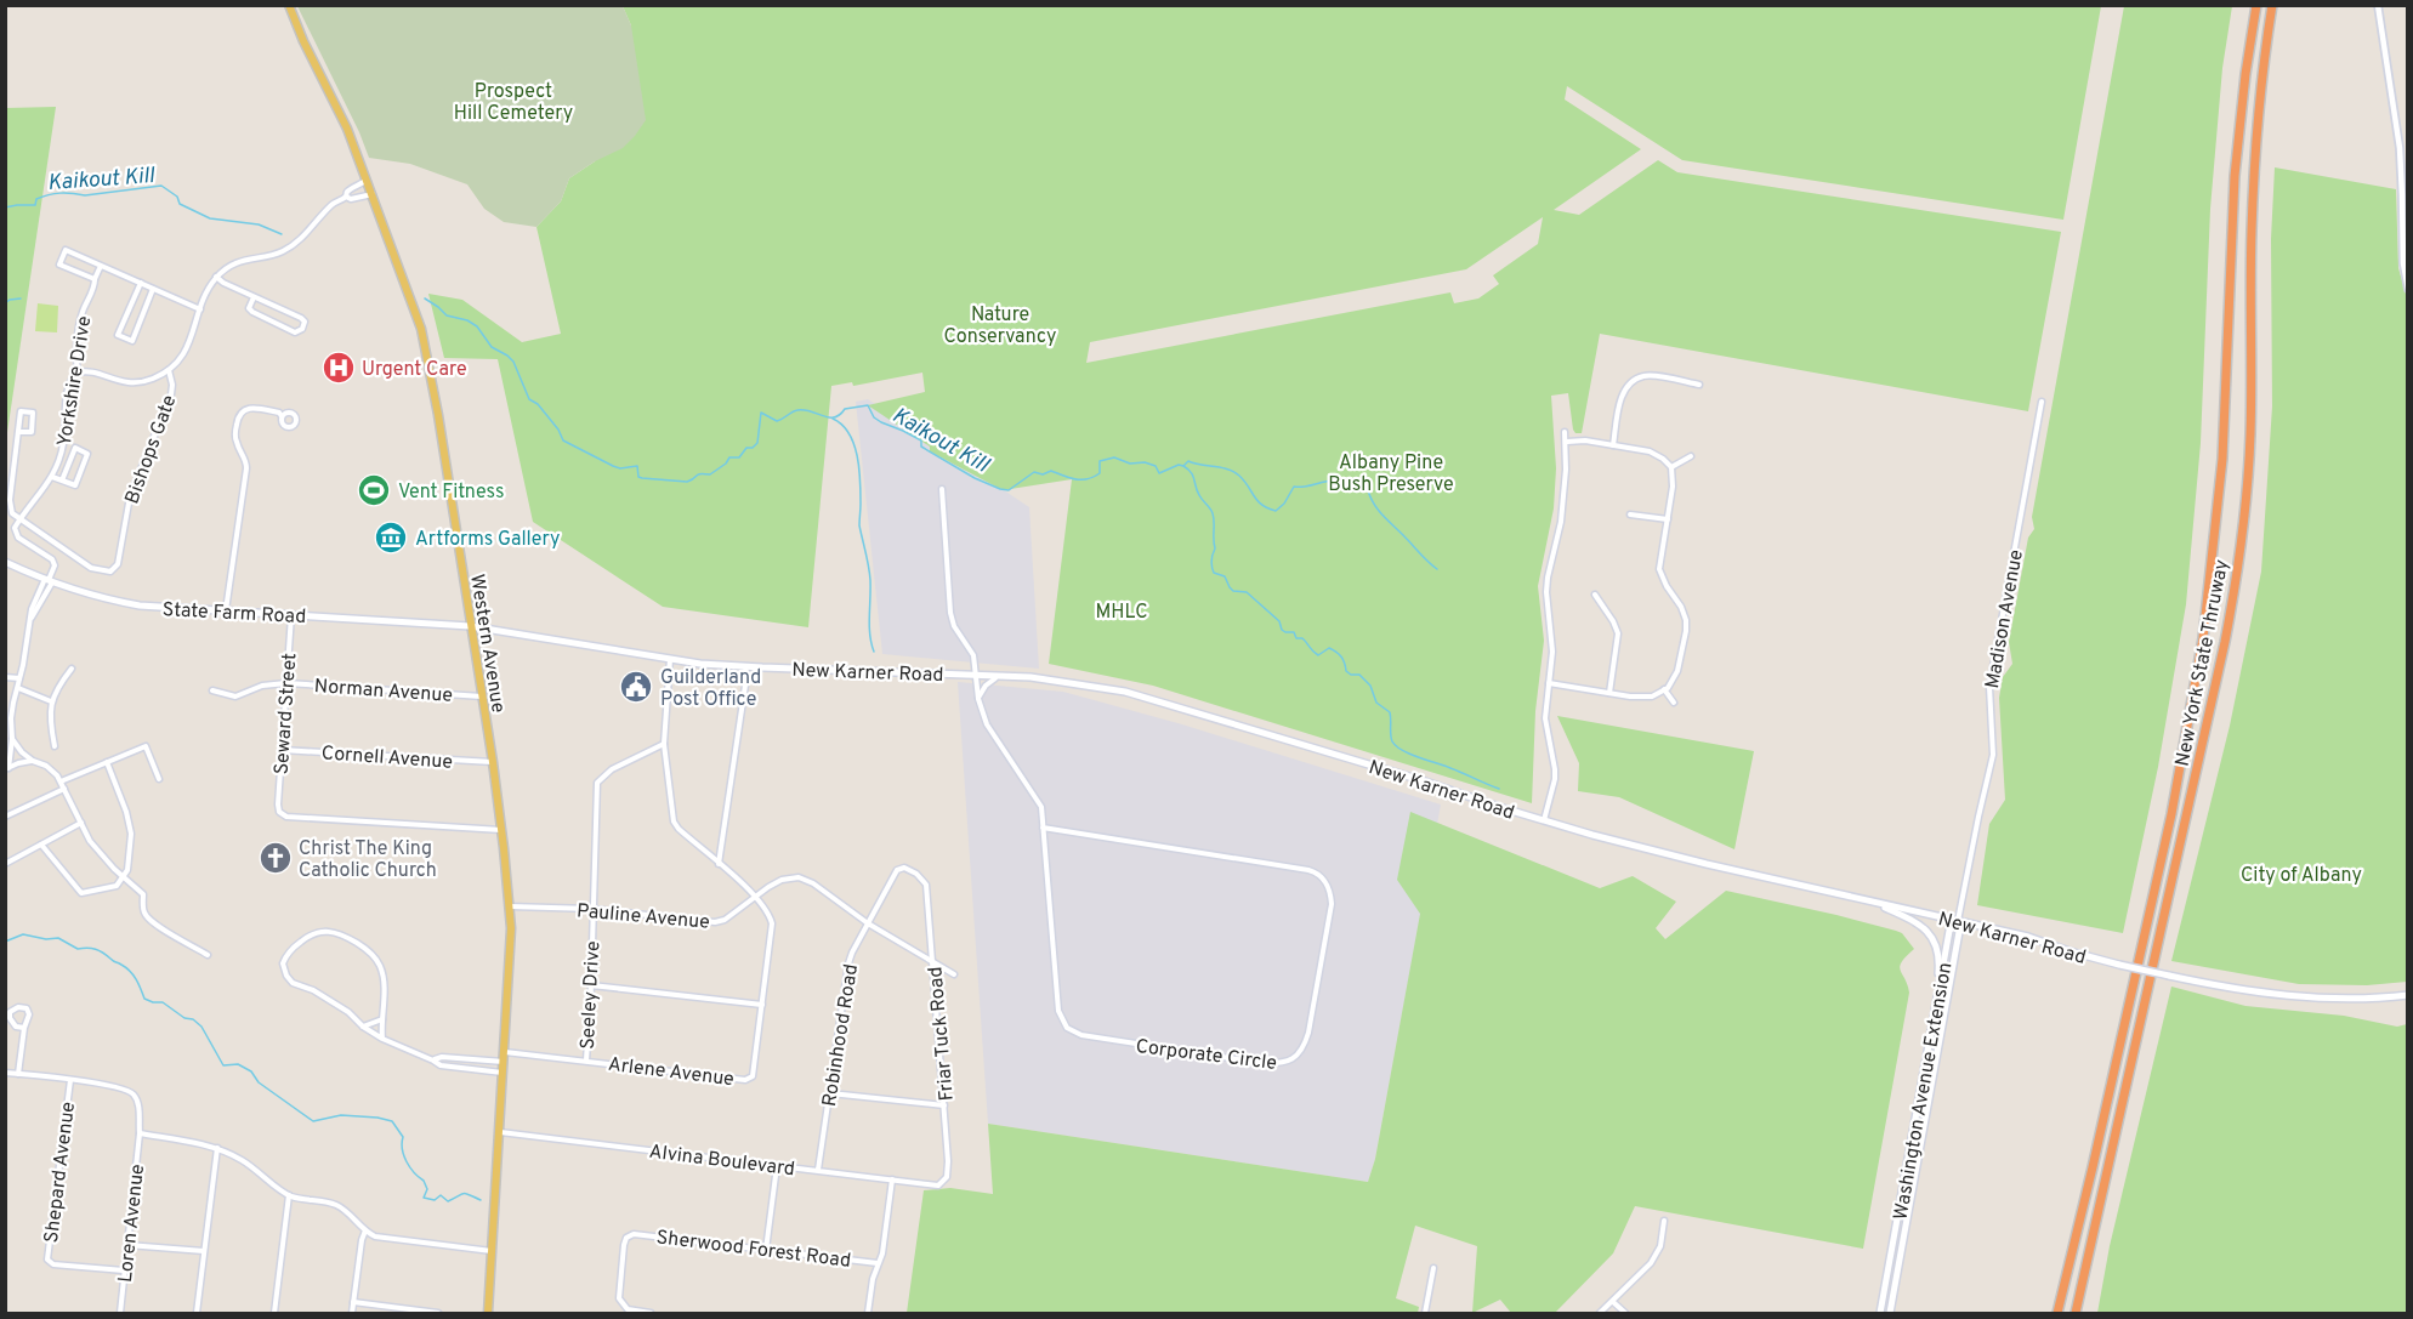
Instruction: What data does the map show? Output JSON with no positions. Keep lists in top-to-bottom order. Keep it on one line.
{"streets":{"highway":["New York State Thruway"],"main road":["State Farm Road","Western Avenue","New Karner Road","Washington Avenue Extension"],"street":["Yorkshire Drive","Bishops Gate","Madison Avenue","Norman Avenue","Seward Street","Cornell Avenue","Pauline Avenue","Seeley Drive","Friar Tuck Road","Robinhood Road","Corporate Circle","Arlene Avenue","Alvina Boulevard","Shepard Avenue","Loren Avenue","Sherwood Forest Road"]},"crossings":[["Yorkshire Drive","Bishops Gate"],["State Farm Road","Western Avenue"],["State Farm Road","New Karner Road"],["State Farm Road","Seward Street"],["Madison Avenue","New Karner Road"],["Madison Avenue","Washington Avenue Extension"],["Western Avenue","New Karner Road"],["Western Avenue","Norman Avenue"],["Western Avenue","Seward Street"],["Western Avenue","Cornell Avenue"],["Western Avenue","Pauline Avenue"],["Western Avenue","Arlene Avenue"],["Western Avenue","Alvina Boulevard"],["New Karner Road","Corporate Circle"],["New Karner Road","Washington Avenue Extension"],["Norman Avenue","Seward Street"],["Seward Street","Cornell Avenue"],["Pauline Avenue","Seeley Drive"],["Pauline Avenue","Friar Tuck Road"],["Pauline Avenue","Robinhood Road"],["Seeley Drive","Arlene Avenue"],["Friar Tuck Road","Robinhood Road"],["Friar Tuck Road","Alvina Boulevard"],["Robinhood Road","Alvina Boulevard"],["Shepard Avenue","Loren Avenue"]],"water":["Kaikout Kill"],"parks":["Prospect Hill Cemetery","Nature Conservancy","Albany Pine Bush Preserve","MHLC","City of Albany"],"places":{"hospital":["Urgent Care"],"sports":["Vent Fitness"],"museum":["Artforms Gallery"],"public building":["Guilderland Post Office"],"church":["Christ The King Catholic Church"]}}
